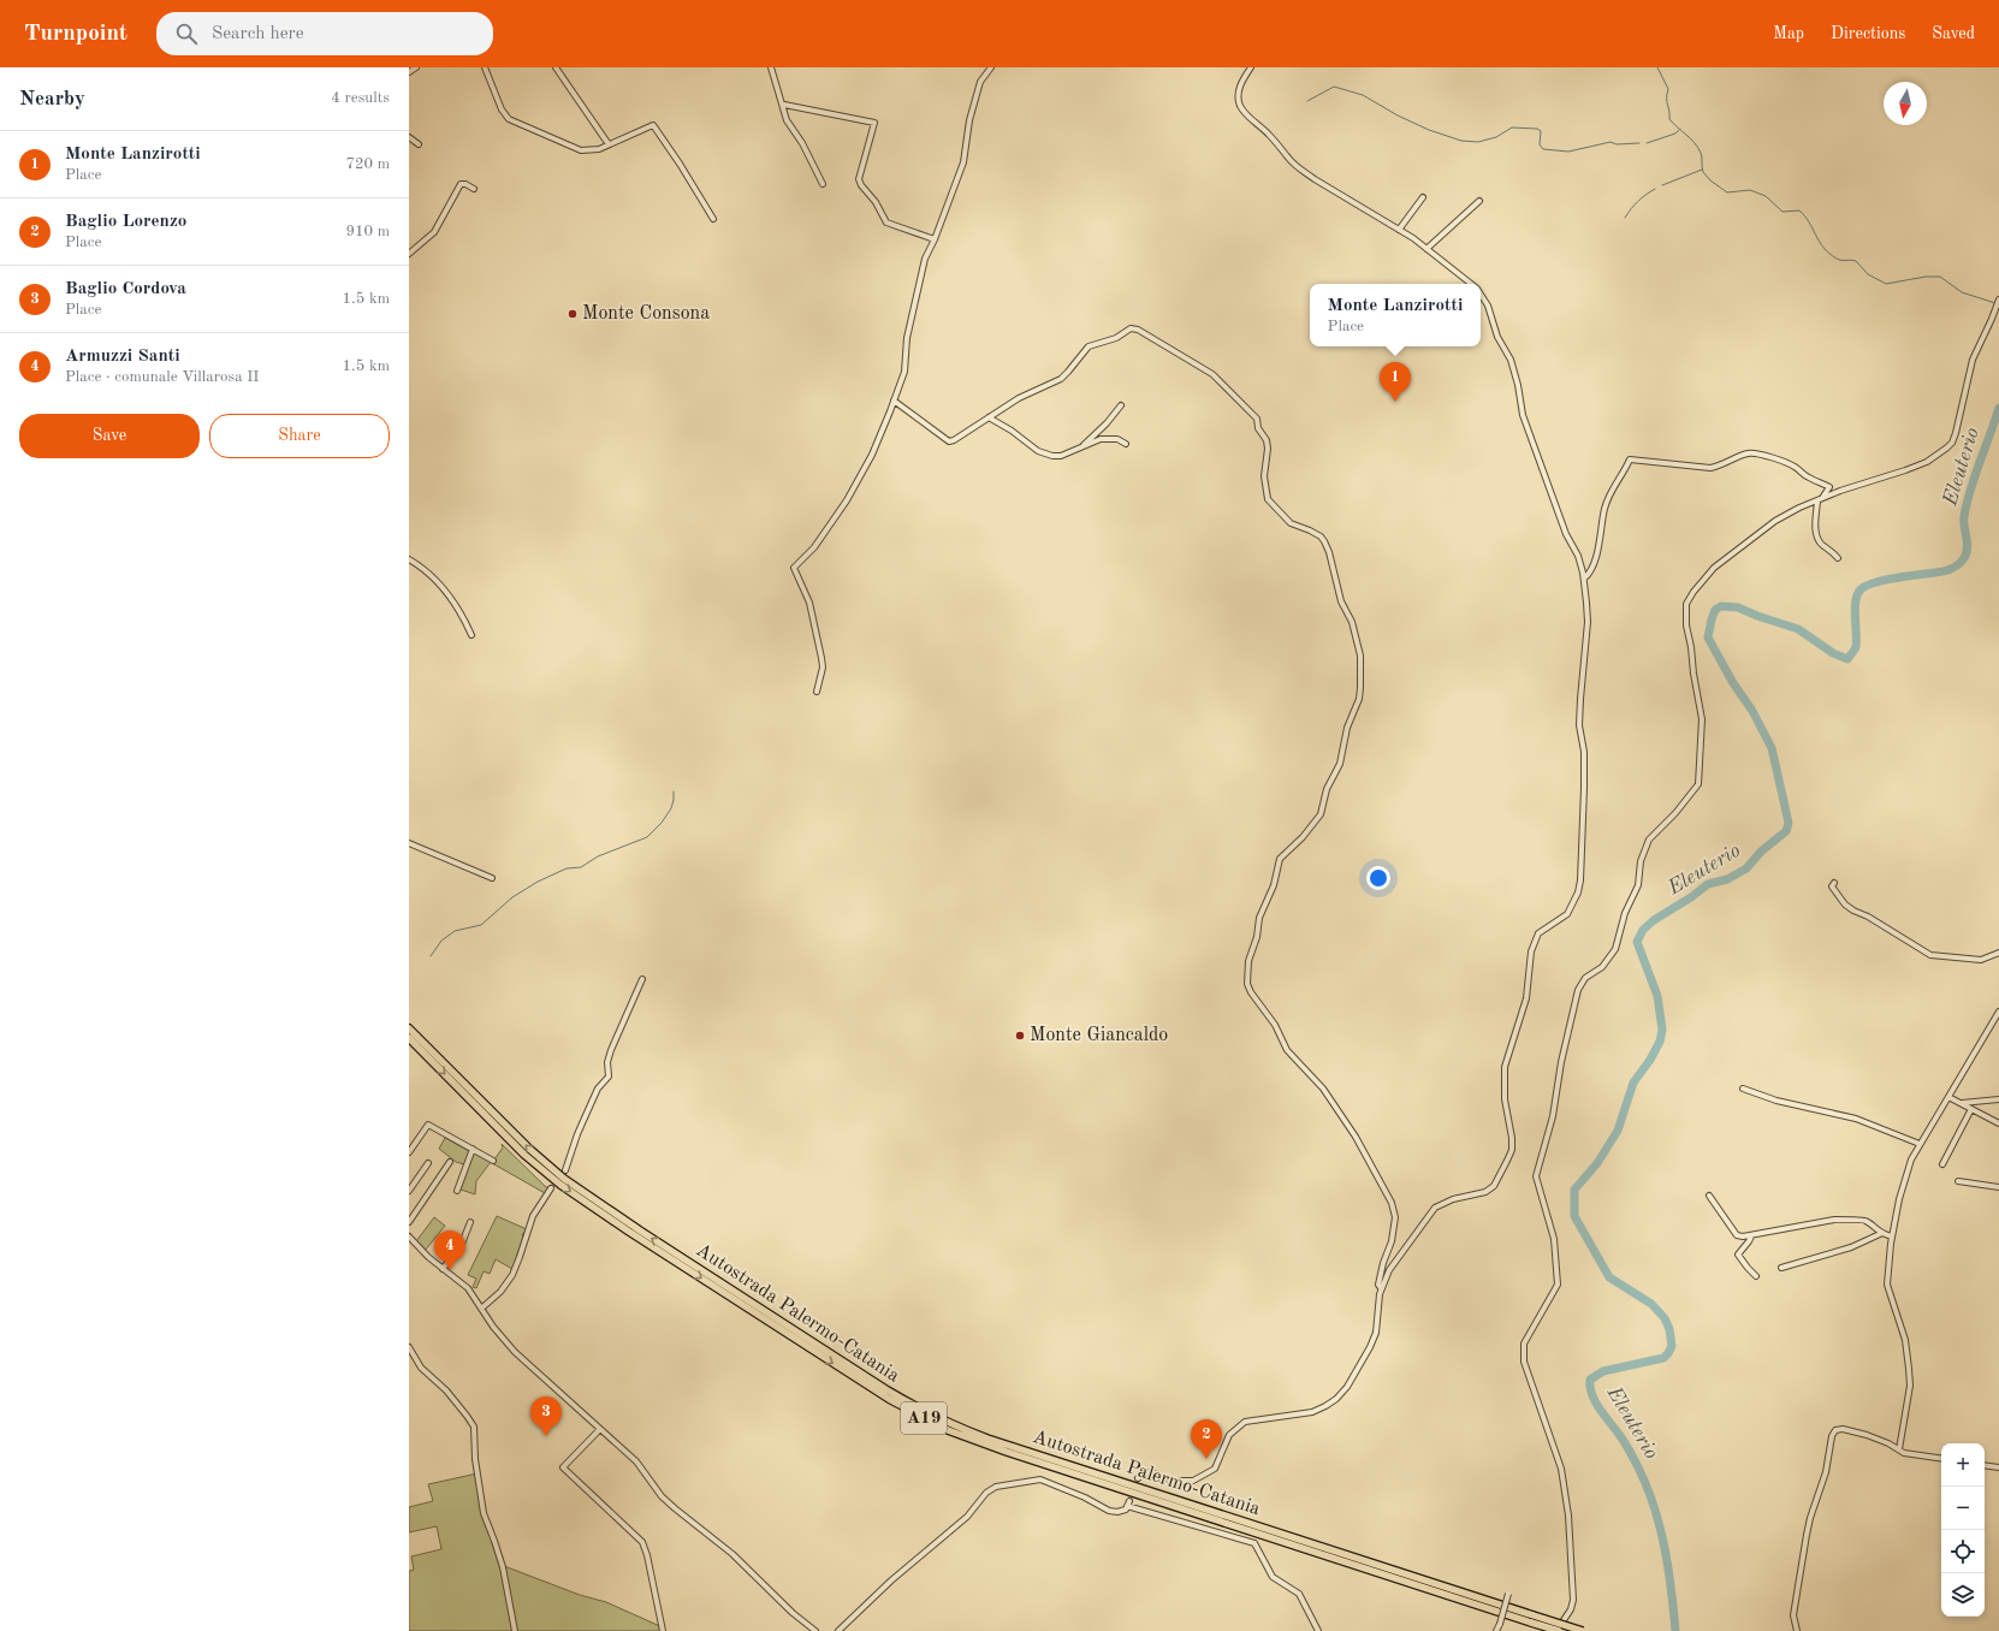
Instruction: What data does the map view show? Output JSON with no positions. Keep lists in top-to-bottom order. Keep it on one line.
{"streets":{"highway":["Autostrada Palermo-Catania","A19"]},"crossings":[["Autostrada Palermo-Catania","A19"]],"water":["Eleuterio"],"places":["Monte Consona","Monte Giancaldo"],"north":"bottom","page":{"header":"Turnpoint","search":"Search here","nav":["Map","Directions","Saved"],"heading":["Nearby","4 results"],"list":[{"mark":"1","name":"Monte Lanzirotti","note":"Place","value":"720 m"},{"mark":"2","name":"Baglio Lorenzo","note":"Place","value":"910 m"},{"mark":"3","name":"Baglio Cordova","note":"Place","value":"1.5 km"},{"mark":"4","name":"Armuzzi Santi","note":"Place · comunale Villarosa II","value":"1.5 km"}],"popup":["Monte Lanzirotti","Place"],"pins":["1","4","3","2"],"buttons":["Save","Share"],"map_buttons":["+","−"]}}
